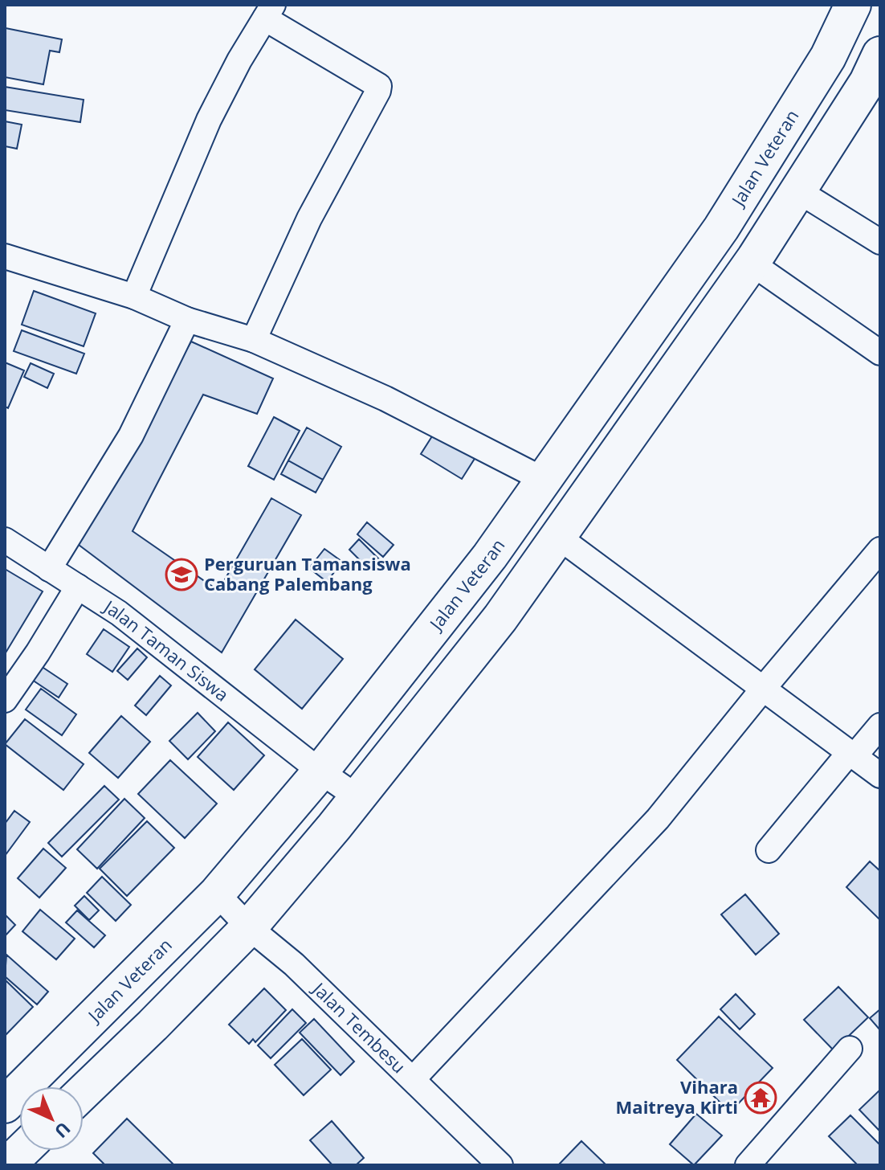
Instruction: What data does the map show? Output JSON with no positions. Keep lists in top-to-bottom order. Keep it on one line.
{"streets":{"highway":["Jalan Veteran"],"street":["Jalan Taman Siswa","Jalan Tembesu"]},"crossings":[["Jalan Veteran","Jalan Taman Siswa"],["Jalan Veteran","Jalan Tembesu"]],"places":{"school or university":["Perguruan Tamansiswa Cabang Palembang"],"temple":["Vihara Maitreya Kirti"]},"north":"bottom right"}
